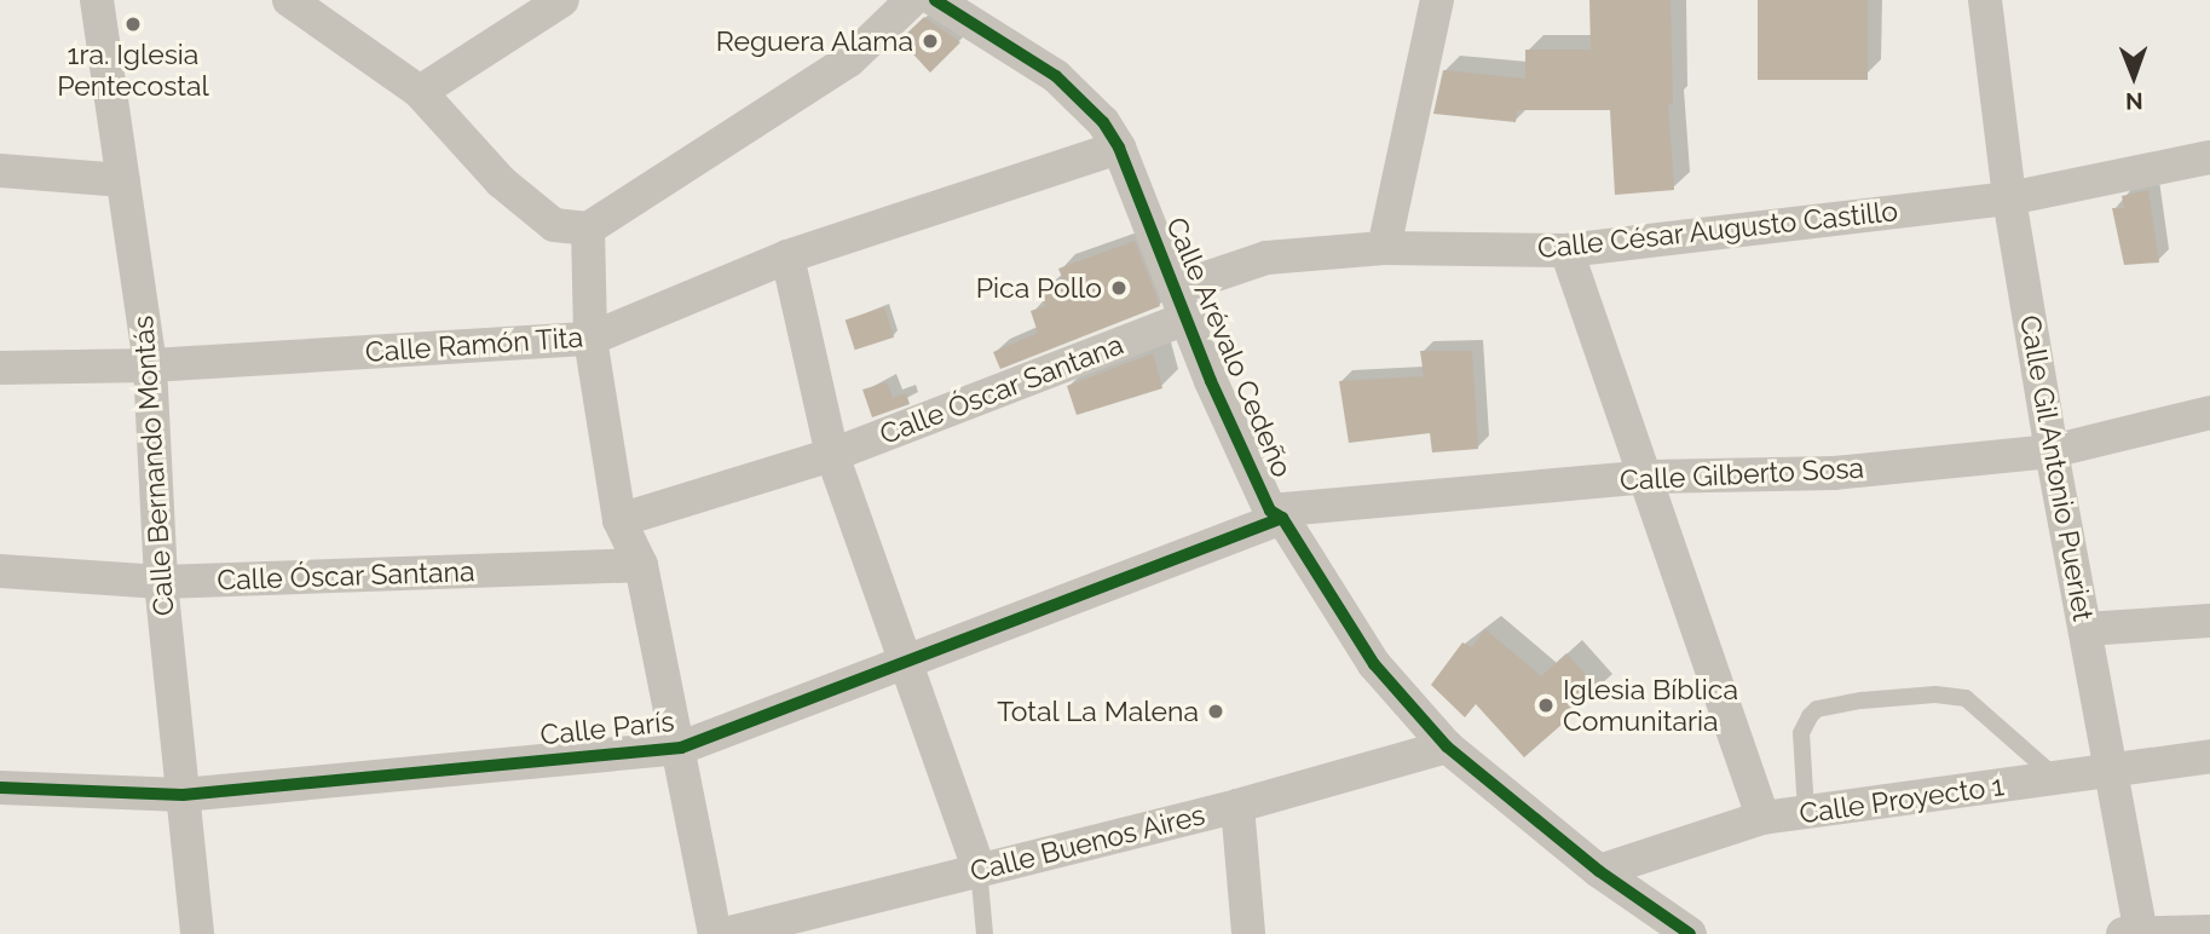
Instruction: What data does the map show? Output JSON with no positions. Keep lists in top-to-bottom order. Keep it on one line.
{"streets":{"street":["Calle César Augusto Castillo","Calle Ramón Tita","Calle Arévalo Cedeño","Calle Óscar Santana","Calle Bernando Montás","Calle Gil Antonio Pueriet","Calle Gilberto Sosa","Calle París","Calle Proyecto 1","Calle Buenos Aires"]},"crossings":[["Calle César Augusto Castillo","Calle Arévalo Cedeño"],["Calle César Augusto Castillo","Calle Óscar Santana"],["Calle César Augusto Castillo","Calle Gil Antonio Pueriet"],["Calle Ramón Tita","Calle Arévalo Cedeño"],["Calle Ramón Tita","Calle Bernando Montás"],["Calle Arévalo Cedeño","Calle Óscar Santana"],["Calle Arévalo Cedeño","Calle Gilberto Sosa"],["Calle Arévalo Cedeño","Calle París"],["Calle Arévalo Cedeño","Calle Proyecto 1"],["Calle Arévalo Cedeño","Calle Buenos Aires"],["Calle Óscar Santana","Calle Bernando Montás"],["Calle Bernando Montás","Calle París"],["Calle Gil Antonio Pueriet","Calle Gilberto Sosa"],["Calle Gil Antonio Pueriet","Calle Proyecto 1"],["Calle Gilberto Sosa","Calle París"]],"places":["1ra. Iglesia Pentecostal","Reguera Alama","Pica Pollo","Iglesia Bíblica Comunitaria","Total La Malena"],"north":"bottom"}
